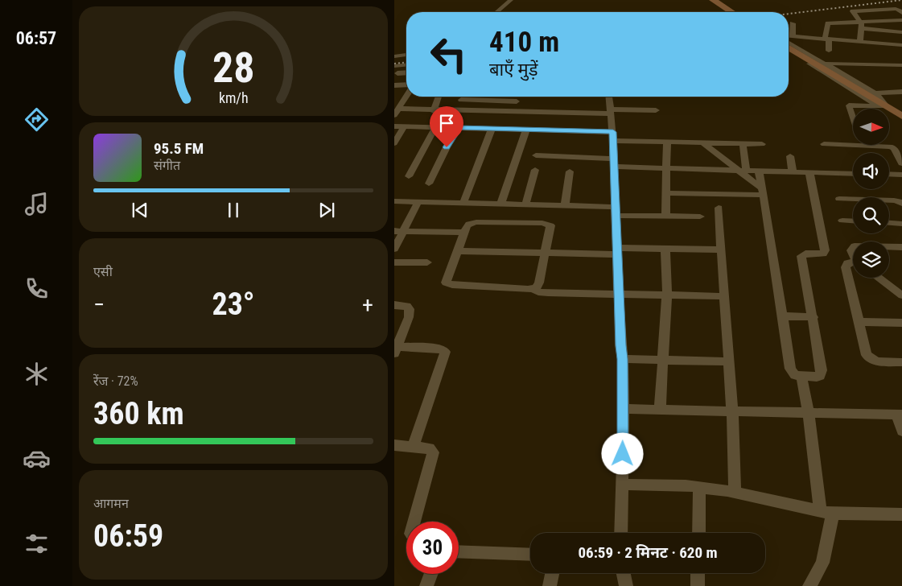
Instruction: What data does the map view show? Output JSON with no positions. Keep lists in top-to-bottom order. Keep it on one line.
{"north":"right","page":{"tabs":"06:57","turn":["410 m","बाएँ मुड़ें"],"song":["95.5 FM","संगीत"],"tile":["एसी",["रेंज · 72%","360 km"],["आगमन","06:59"]],"heat":["−","23°","+"],"limit":"30","trip":"06:59 · 2 मिनट · 620 m","gauge":["28","km/h"]}}
